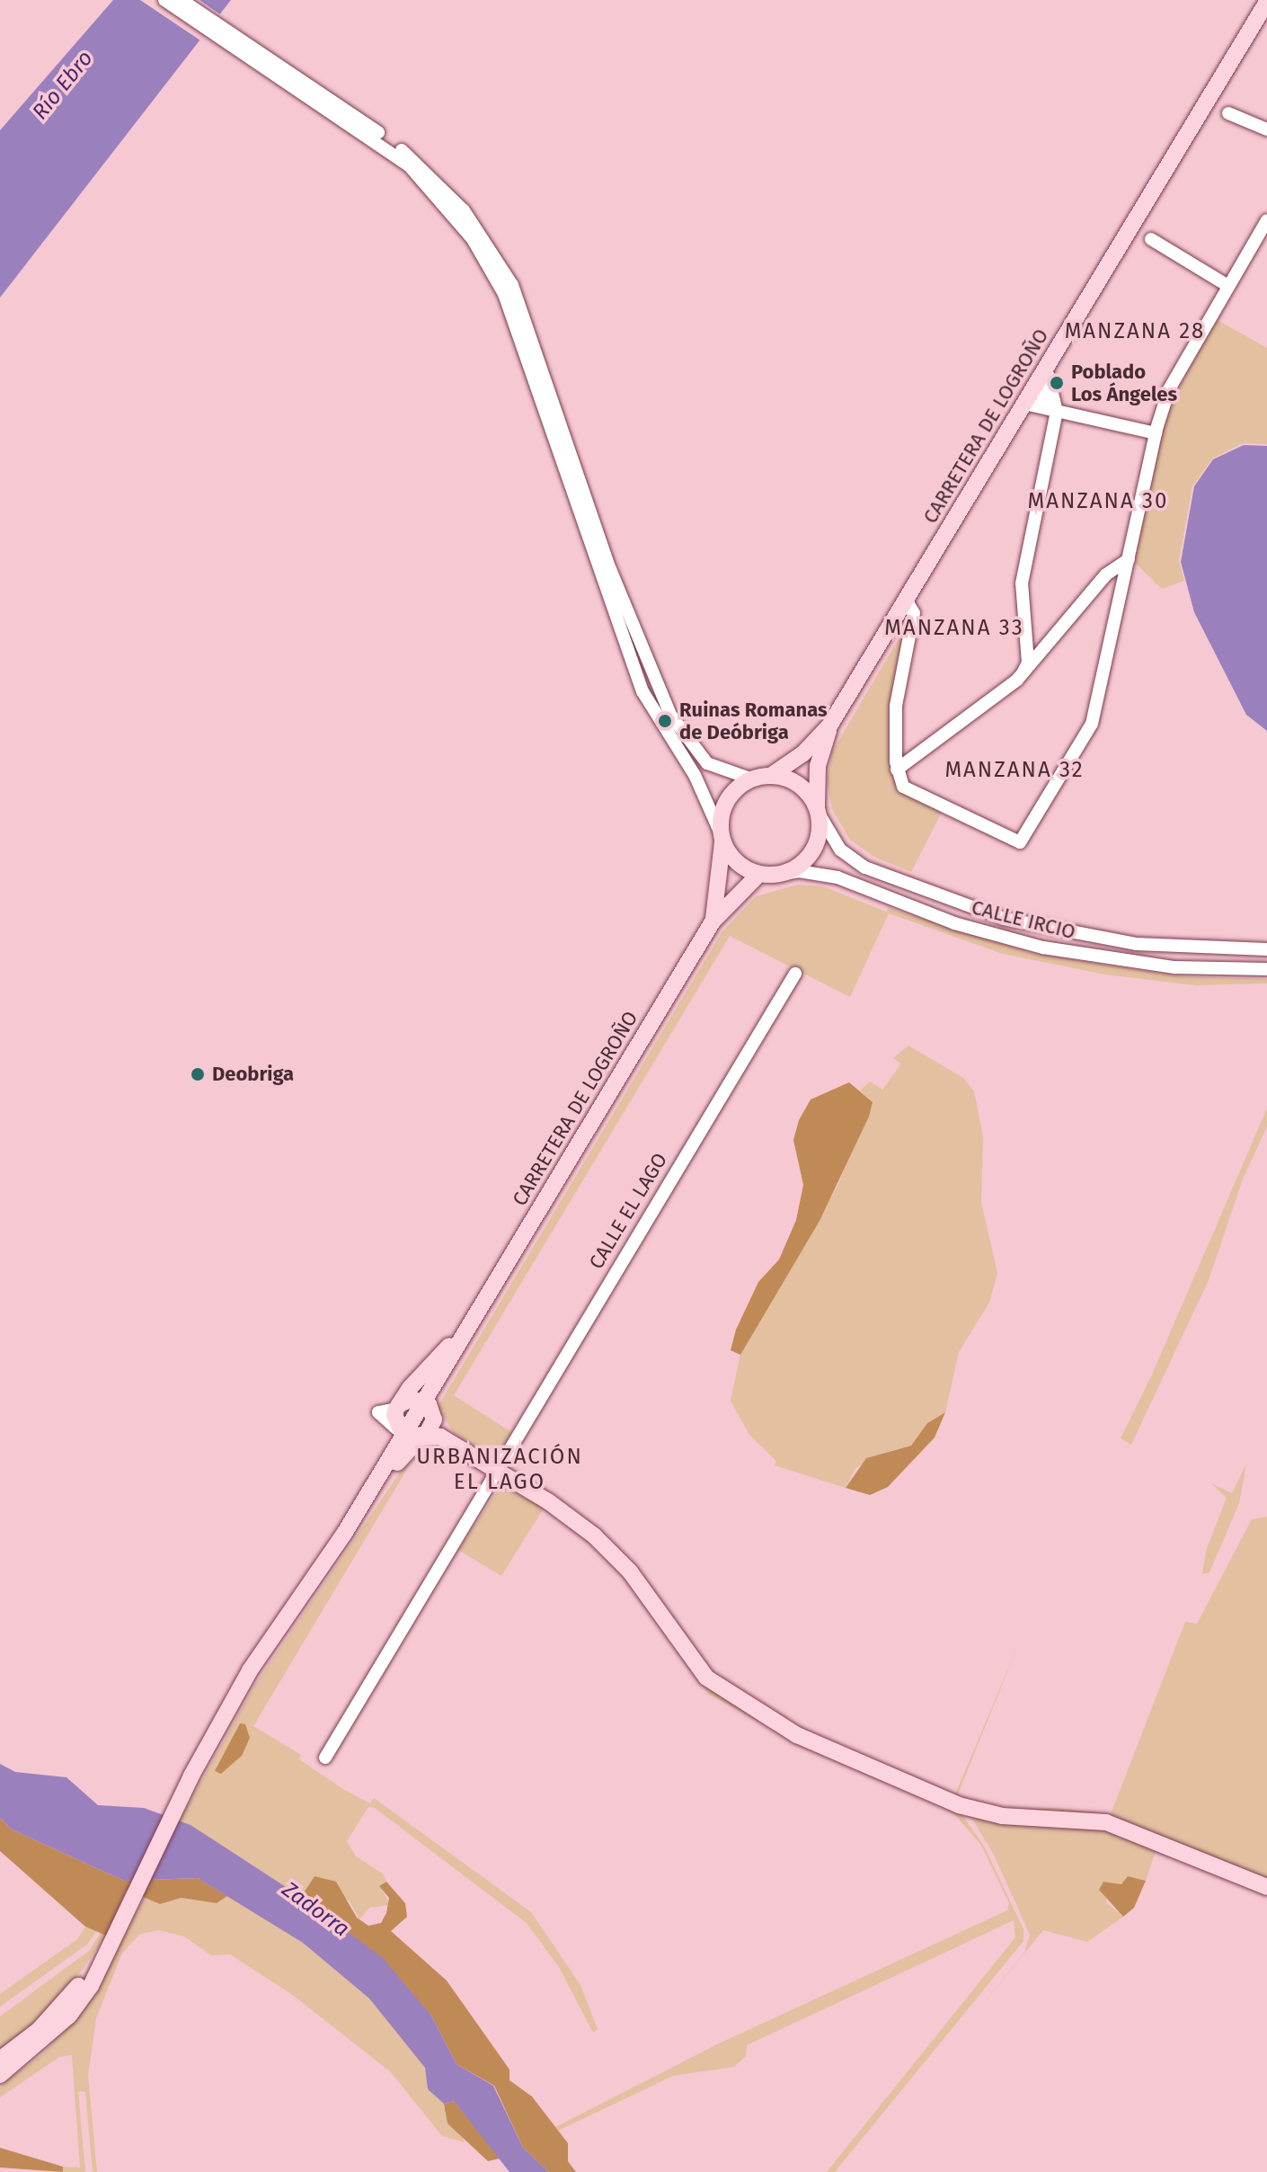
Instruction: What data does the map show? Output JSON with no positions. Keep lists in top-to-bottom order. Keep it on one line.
{"streets":{"main road":["CARRETERA DE LOGROÑO"],"street":["CALLE IRCIO","CALLE EL LAGO"]},"crossings":[["CARRETERA DE LOGROÑO","CALLE IRCIO"]],"districts":["MANZANA 28","MANZANA 30","MANZANA 33","MANZANA 32","URBANIZACIÓN EL LAGO"],"water":["Río Ebro","Zadorra"],"places":["Poblado Los Ángeles","Ruinas Romanas de Deóbriga","Deobriga"]}
